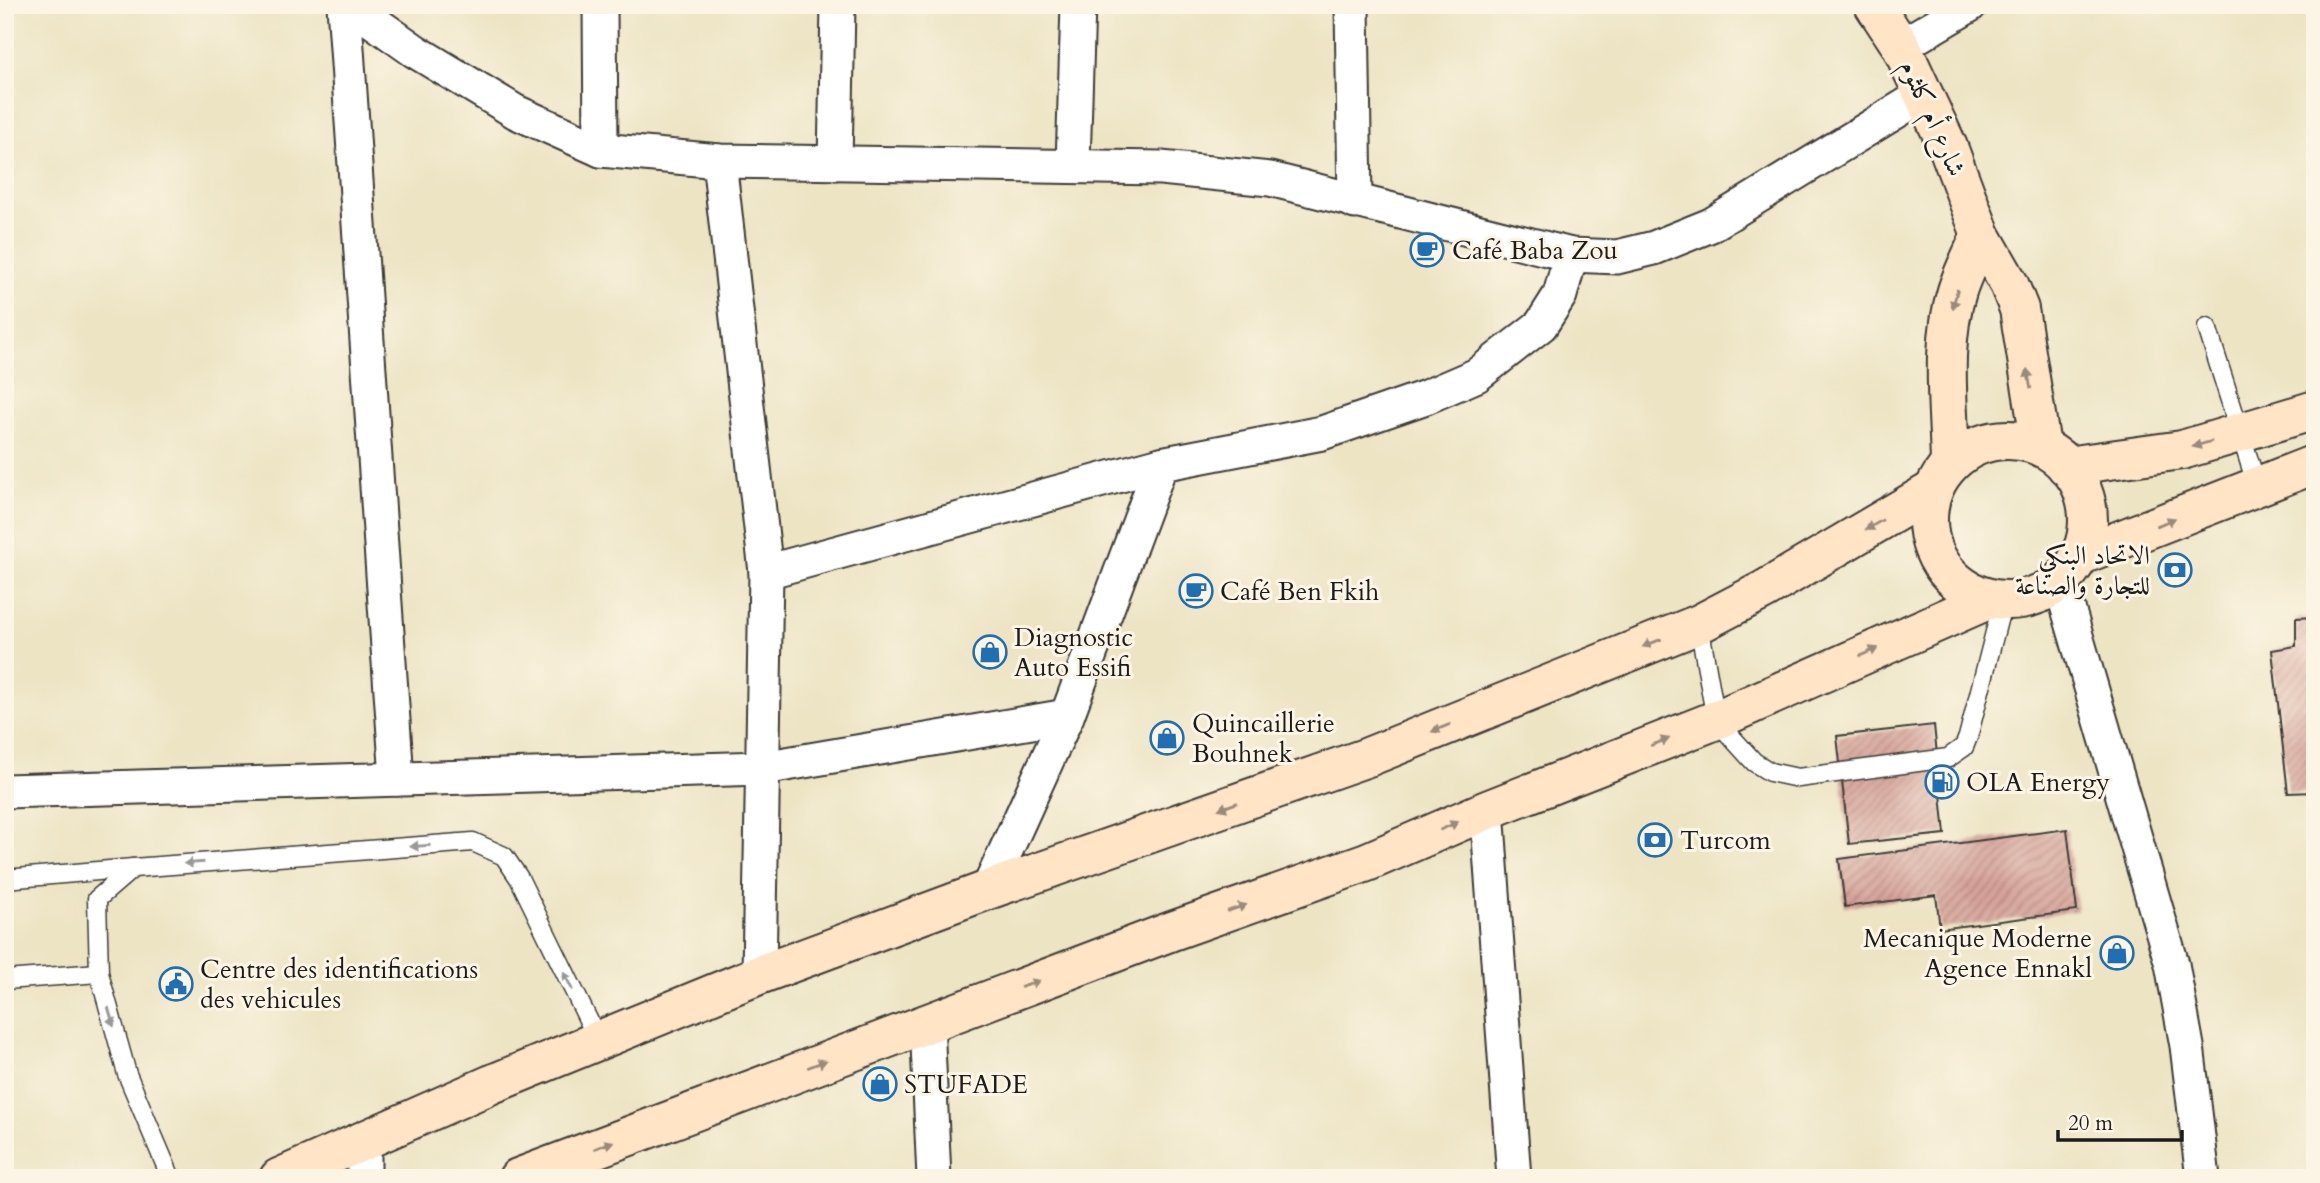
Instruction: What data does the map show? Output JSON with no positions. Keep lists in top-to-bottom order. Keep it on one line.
{"streets":{"main road":["شارع أم كلثوم"]},"one_way":["شارع أم كلثوم"],"places":{"cafe":["Café Baba Zou","Café Ben Fkih"],"bank":["الاتحاد البنكي للتجارة والصناعة","Turcom"],"shop":["Diagnostic Auto Essifi","Quincaillerie Bouhnek","Mecanique Moderne Agence Ennakl","STUFADE"],"fuel station":["OLA Energy"],"public building":["Centre des identifications des vehicules"]},"scale_bar":"20 m"}
